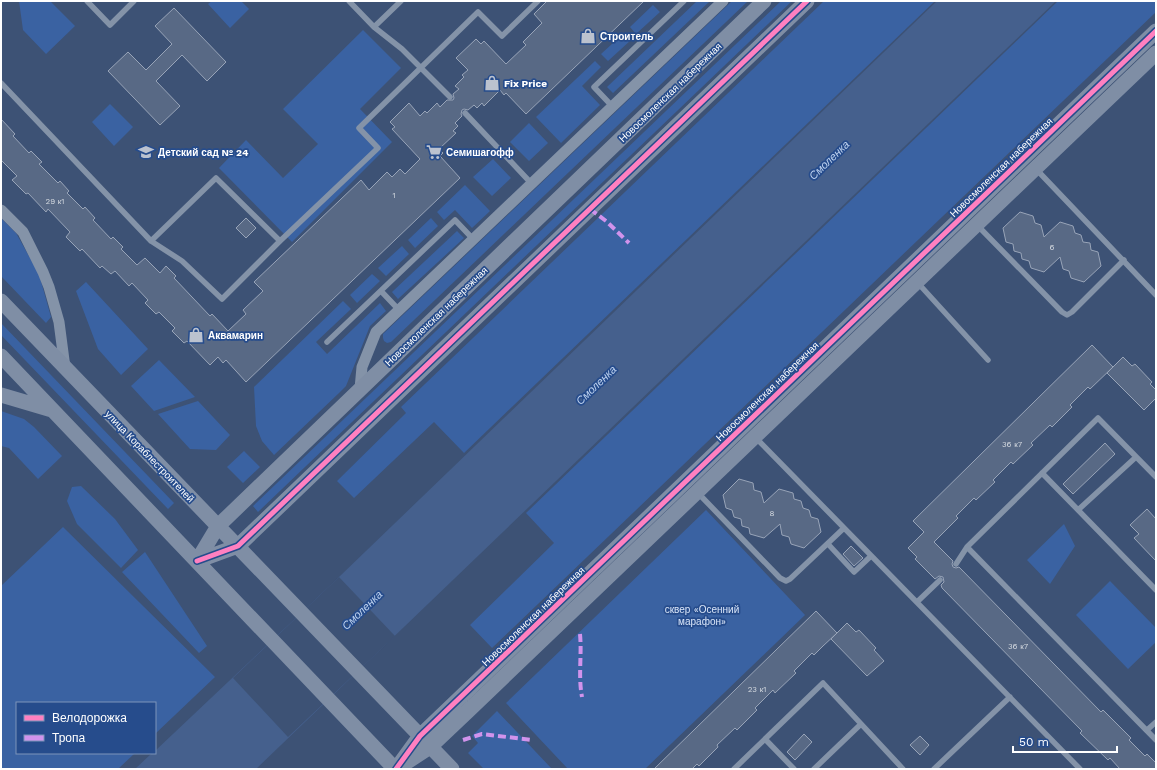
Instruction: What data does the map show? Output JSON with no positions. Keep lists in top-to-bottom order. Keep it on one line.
{"streets":{"street":["Новосмоленская набережная","улица Кораблестроителей"]},"crossings":[["Новосмоленская набережная","улица Кораблестроителей"]],"water":["Смоленка"],"parks":["сквер «Осенний марафон»"],"places":{"shop":["Строитель","Fix Price","Аквамарин"],"school or university":["Детский сад № 24"],"supermarket":["Семишагофф"]},"house_numbers":["1","29 к1","6","36 к7","8","36 к7","23 к1"],"legend":["Велодорожка","Тропа"],"scale_bar":"50 m"}
